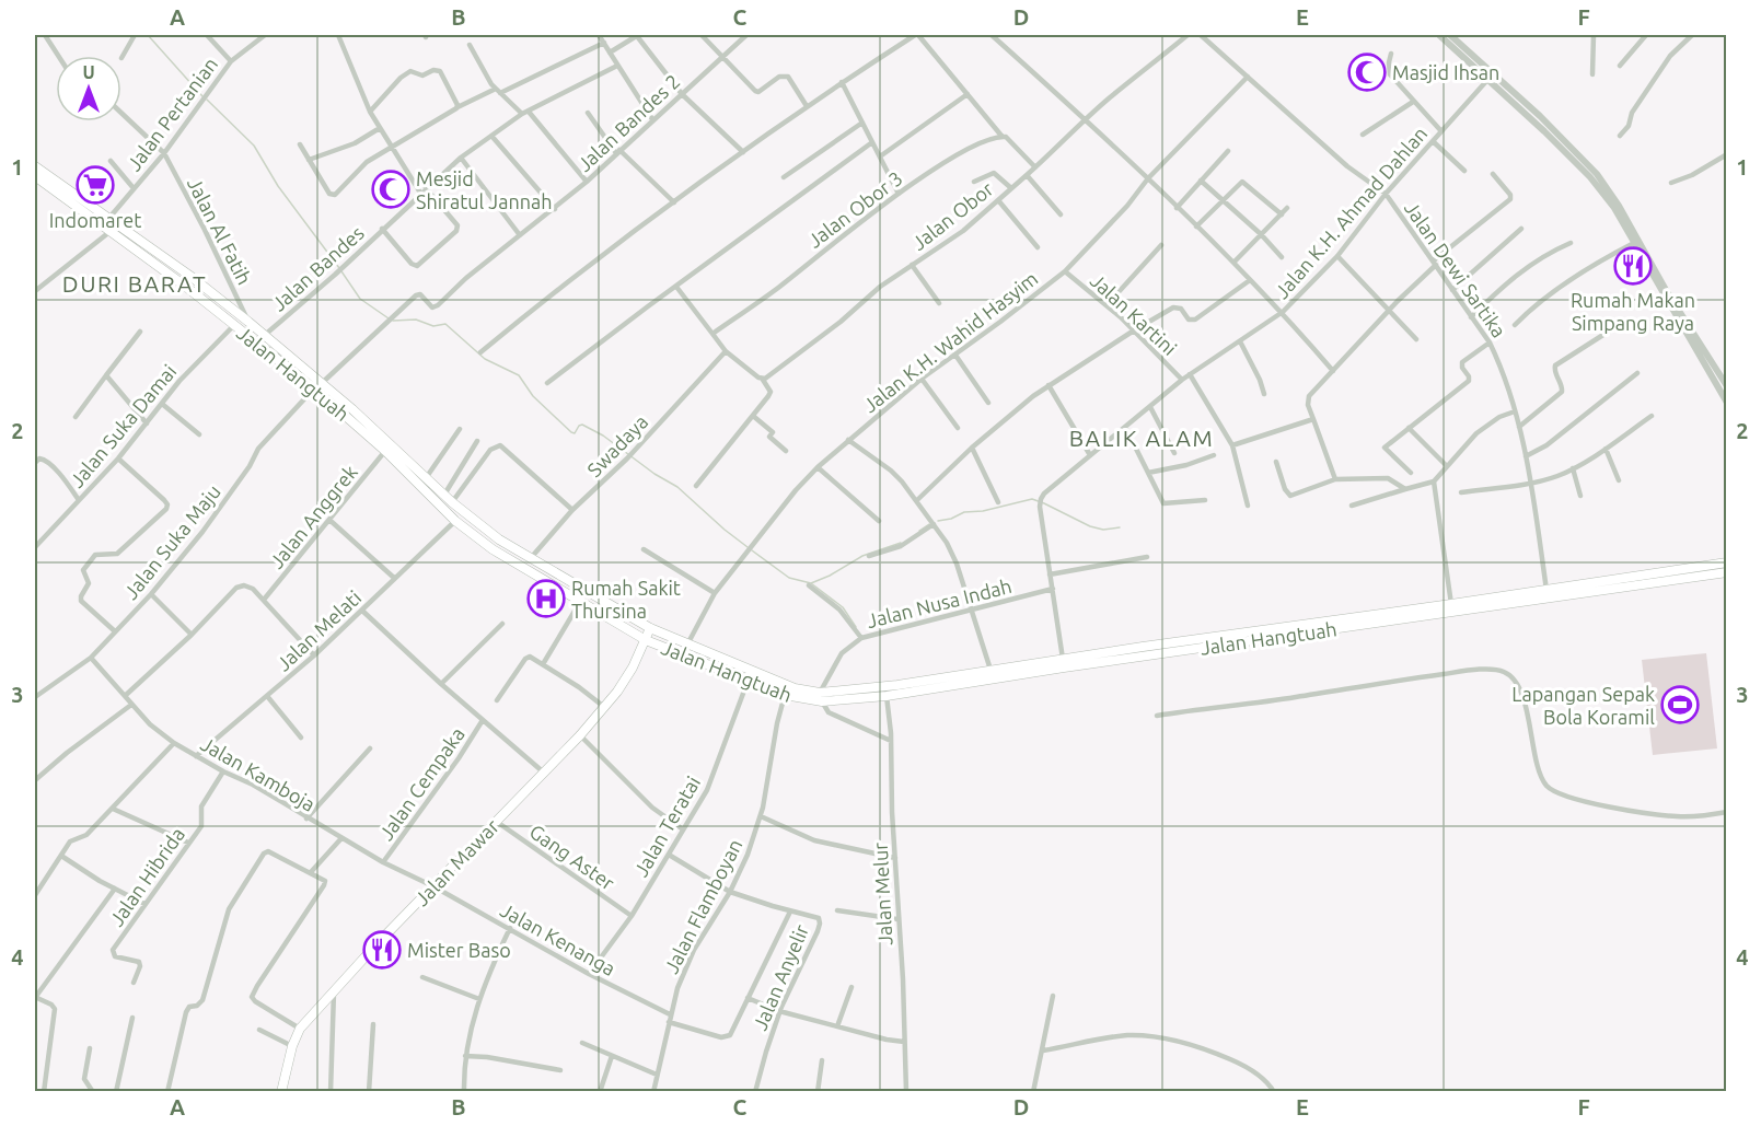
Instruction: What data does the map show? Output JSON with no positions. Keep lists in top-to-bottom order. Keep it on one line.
{"streets":{"main road":["Jalan Hangtuah","Jalan Mawar"],"street":["Jalan Pertanian","Jalan Bandes 2","Jalan Obor 3","Jalan K.H. Ahmad Dahlan","Jalan Obor","Jalan Al Fatih","Jalan Bandes","Jalan Dewi Sartika","Jalan Kartini","Jalan K.H. Wahid Hasyim","Jalan Suka Damai","Swadaya","Jalan Anggrek","Jalan Suka Maju","Jalan Nusa Indah","Jalan Melati","Jalan Kamboja","Jalan Cempaka","Jalan Teratai","Gang Aster","Jalan Hibrida","Jalan Melur","Jalan Flamboyan","Jalan Kenanga","Jalan Anyelir"]},"crossings":[["Jalan Pertanian","Jalan Al Fatih"],["Jalan Pertanian","Jalan Hangtuah"],["Jalan Bandes 2","Jalan Hangtuah"],["Jalan Bandes 2","Jalan Suka Maju"],["Jalan K.H. Ahmad Dahlan","Jalan Dewi Sartika"],["Jalan K.H. Ahmad Dahlan","Jalan Kartini"],["Jalan Al Fatih","Jalan Hangtuah"],["Jalan Bandes","Jalan Hangtuah"],["Jalan Dewi Sartika","Jalan K.H. Wahid Hasyim"],["Jalan Dewi Sartika","Jalan Hangtuah"],["Jalan Kartini","Jalan K.H. Wahid Hasyim"],["Jalan K.H. Wahid Hasyim","Jalan Hangtuah"],["Jalan Hangtuah","Jalan Suka Damai"],["Jalan Hangtuah","Swadaya"],["Jalan Hangtuah","Jalan Anggrek"],["Jalan Hangtuah","Jalan Suka Maju"],["Jalan Hangtuah","Jalan Nusa Indah"],["Jalan Hangtuah","Jalan Melati"],["Jalan Hangtuah","Jalan Teratai"],["Jalan Hangtuah","Jalan Mawar"],["Jalan Hangtuah","Jalan Melur"],["Jalan Hangtuah","Jalan Flamboyan"],["Jalan Suka Maju","Jalan Kamboja"],["Jalan Melati","Jalan Kamboja"],["Jalan Melati","Jalan Cempaka"],["Jalan Kamboja","Jalan Cempaka"],["Jalan Kamboja","Jalan Mawar"],["Jalan Kamboja","Jalan Hibrida"],["Jalan Kamboja","Jalan Kenanga"],["Jalan Cempaka","Jalan Mawar"],["Jalan Teratai","Gang Aster"],["Jalan Teratai","Jalan Kenanga"],["Jalan Teratai","Jalan Anyelir"],["Gang Aster","Jalan Mawar"],["Jalan Mawar","Jalan Kenanga"],["Jalan Flamboyan","Jalan Kenanga"],["Jalan Flamboyan","Jalan Anyelir"]],"districts":["DURI BARAT","BALIK ALAM"],"places":{"mosque":["Masjid Ihsan","Mesjid Shiratul Jannah"],"supermarket":["Indomaret"],"restaurant":["Rumah Makan Simpang Raya","Mister Baso"],"hospital":["Rumah Sakit Thursina"],"sports":["Lapangan Sepak Bola Koramil"]},"north":"top","grid":{"columns":["A","B","C","D","E","F"],"rows":["1","2","3","4"]}}
